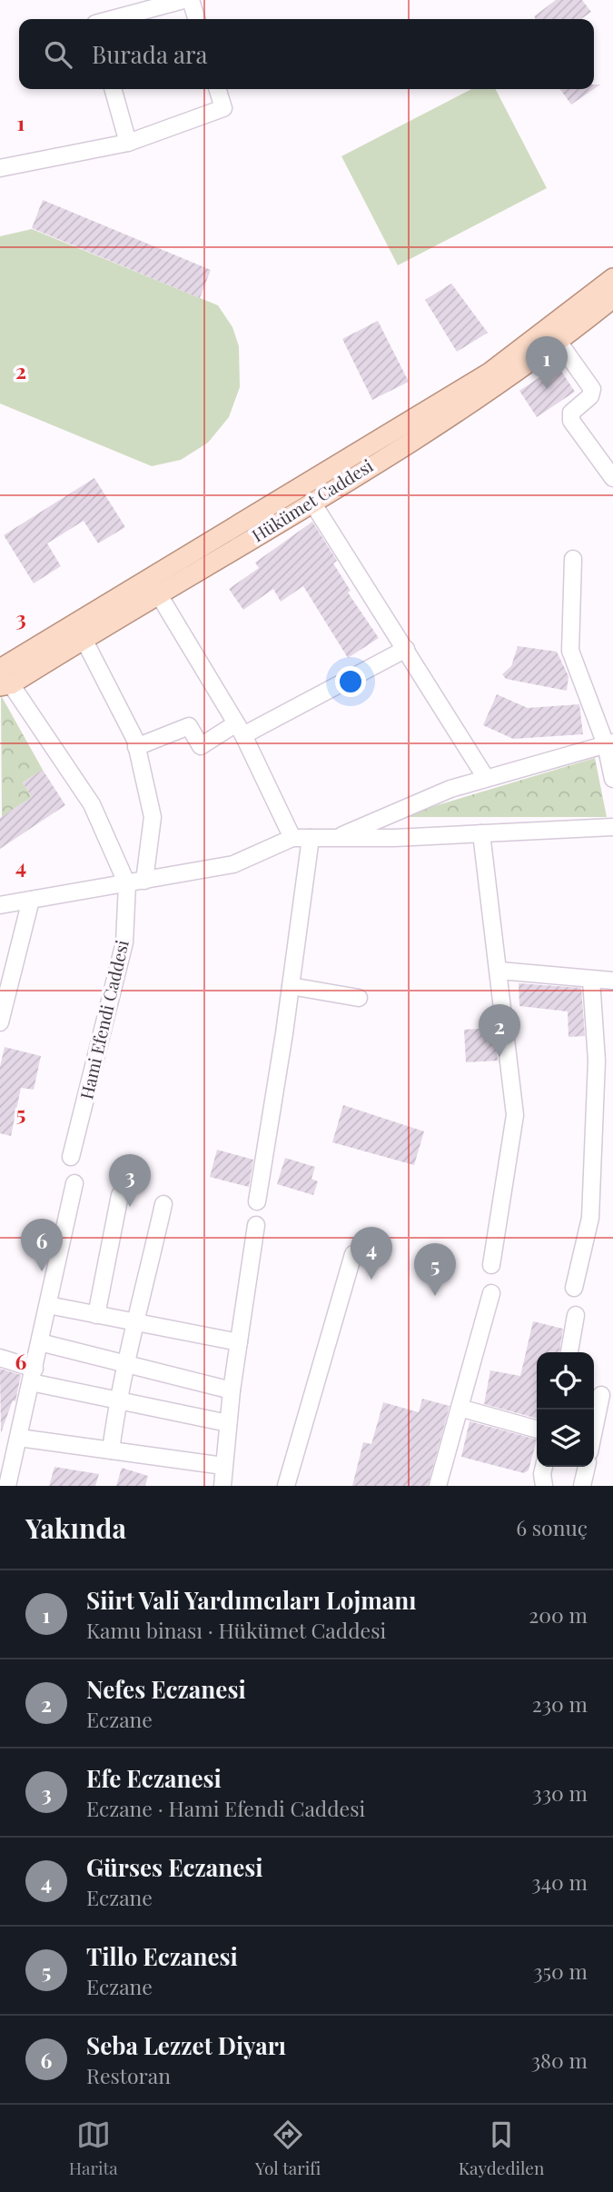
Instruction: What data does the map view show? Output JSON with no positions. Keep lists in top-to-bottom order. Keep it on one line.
{"streets":{"main road":["Hükümet Caddesi"],"street":["Hami Efendi Caddesi"]},"crossings":[["Hükümet Caddesi","Hami Efendi Caddesi"]],"page":{"search":"Burada ara","pins":["1","2","3","6","4","5"],"heading":["Yakında","6 sonuç"],"list":[{"mark":"1","name":"Siirt Vali Yardımcıları Lojmanı","note":"Kamu binası · Hükümet Caddesi","value":"200 m"},{"mark":"2","name":"Nefes Eczanesi","note":"Eczane","value":"230 m"},{"mark":"3","name":"Efe Eczanesi","note":"Eczane · Hami Efendi Caddesi","value":"330 m"},{"mark":"4","name":"Gürses Eczanesi","note":"Eczane","value":"340 m"},{"mark":"5","name":"Tillo Eczanesi","note":"Eczane","value":"350 m"},{"mark":"6","name":"Seba Lezzet Diyarı","note":"Restoran","value":"380 m"}],"nav":["Harita","Yol tarifi","Kaydedilen"]},"grid":{"rows":["1","2","3","4","5","6"]}}
